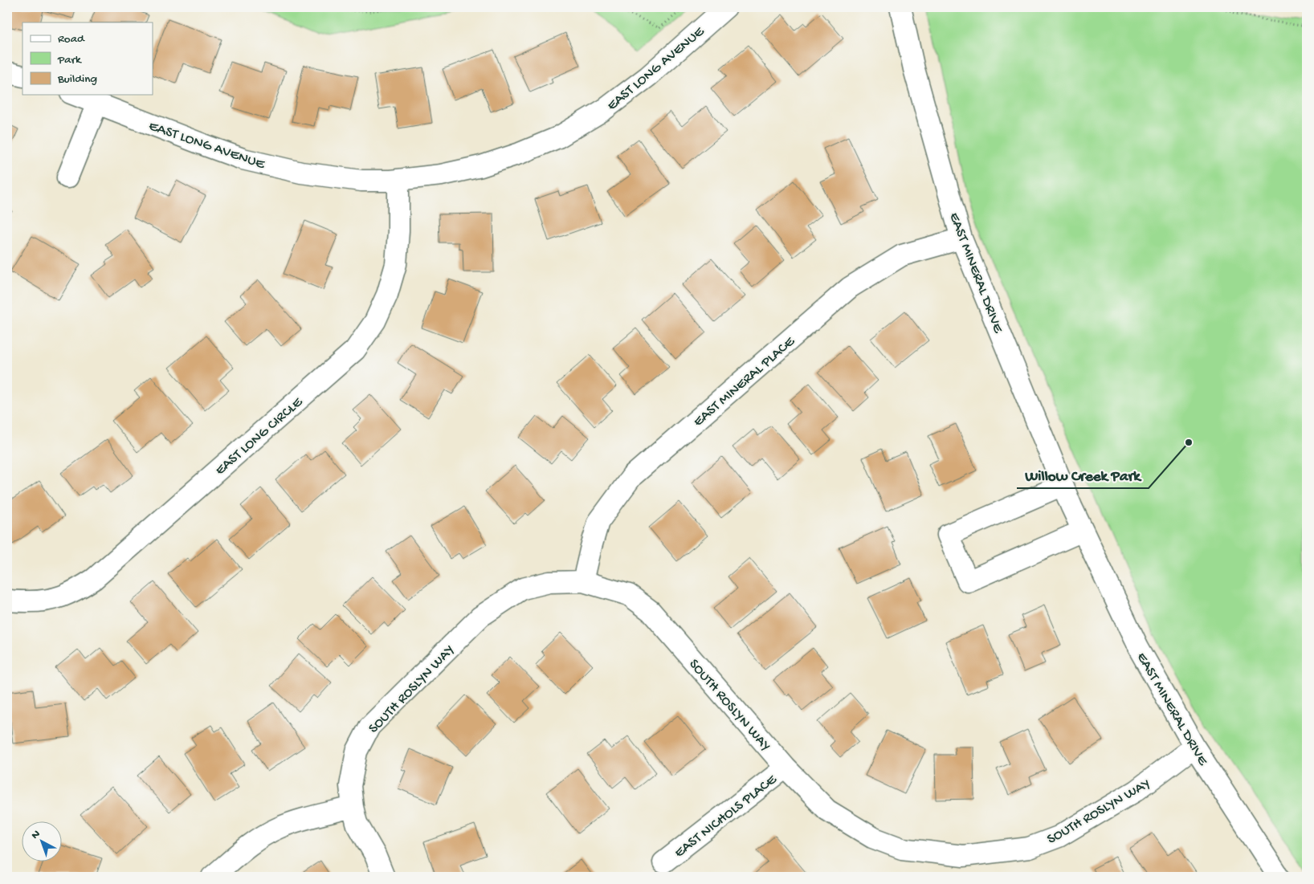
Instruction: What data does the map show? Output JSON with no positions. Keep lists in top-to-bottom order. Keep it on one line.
{"streets":{"street":["EAST LONG AVENUE","EAST MINERAL DRIVE","EAST MINERAL PLACE","EAST LONG CIRCLE","SOUTH ROSLYN WAY","EAST NICHOLS PLACE"]},"crossings":[["EAST LONG AVENUE","EAST LONG CIRCLE"],["EAST MINERAL DRIVE","EAST MINERAL PLACE"],["EAST MINERAL DRIVE","SOUTH ROSLYN WAY"],["EAST MINERAL PLACE","SOUTH ROSLYN WAY"],["SOUTH ROSLYN WAY","EAST NICHOLS PLACE"]],"places":["Willow Creek Park"],"legend":["Road","Park","Building"],"north":"top left"}
